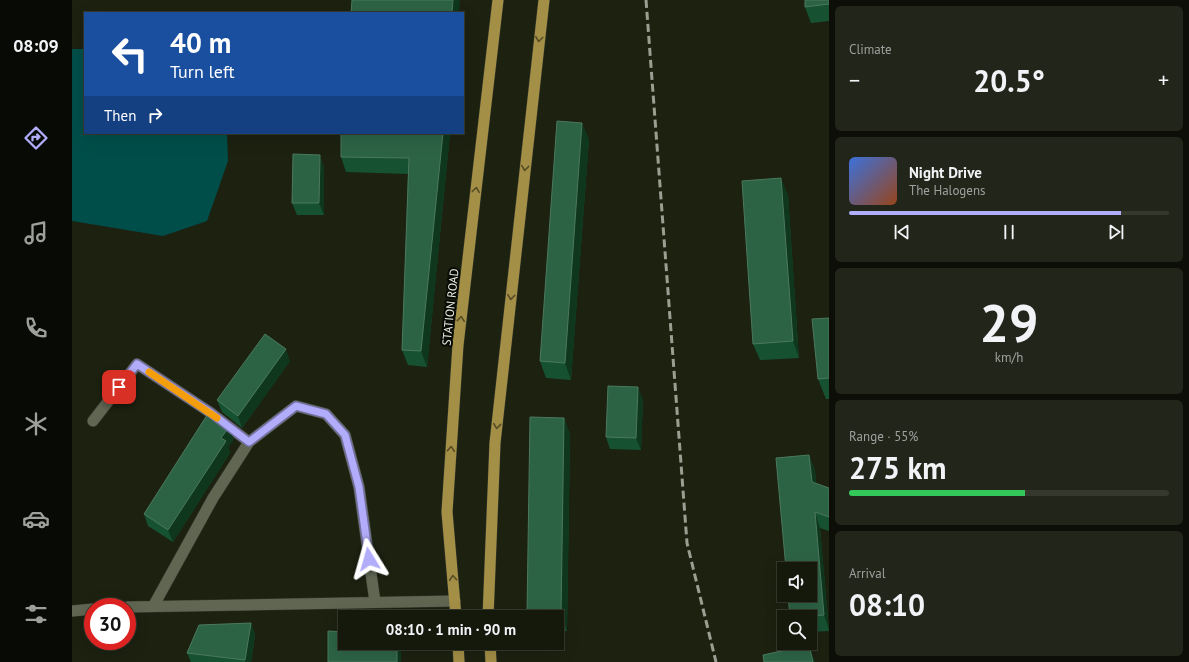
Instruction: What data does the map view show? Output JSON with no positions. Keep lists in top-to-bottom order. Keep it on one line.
{"streets":{"main road":["STATION ROAD"]},"page":{"tabs":"08:09","tile":["Climate",["29","km/h"],["Range · 55%","275 km"],["Arrival","08:10"]],"turn":["40 m","Turn left"],"heat":["−","20.5°","+"],"then":"Then","song":["Night Drive","The Halogens"],"limit":"30","trip":"08:10 · 1 min · 90 m"}}
